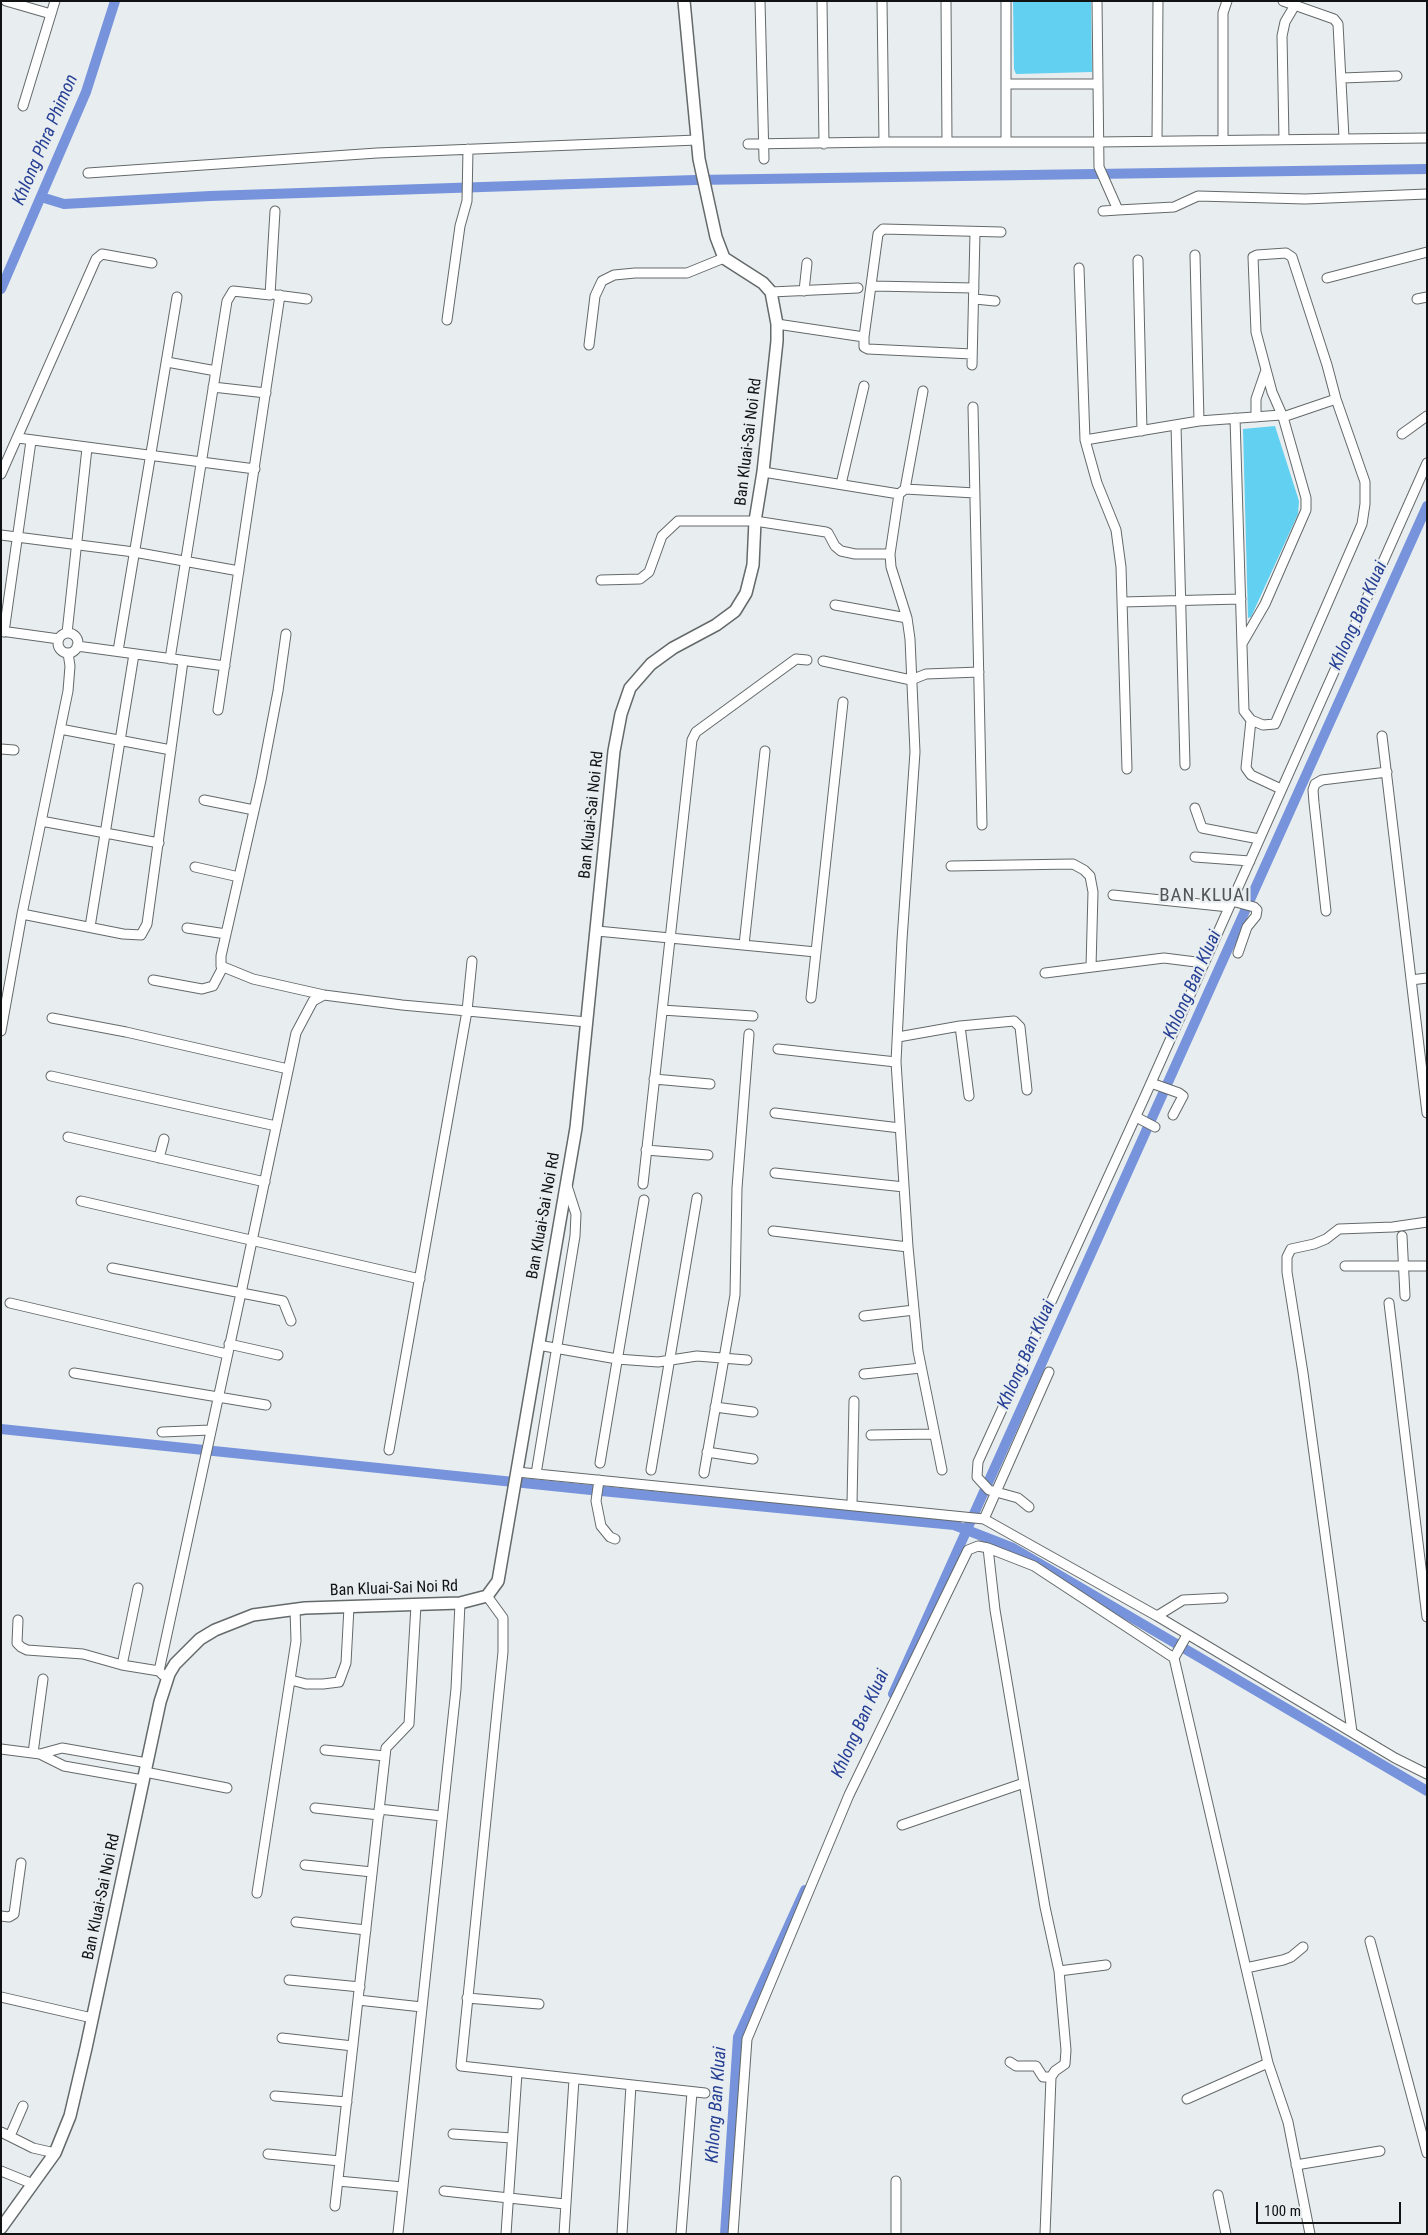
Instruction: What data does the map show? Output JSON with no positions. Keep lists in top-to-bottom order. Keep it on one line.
{"streets":{"street":["Ban Kluai-Sai Noi Rd"]},"districts":["BAN KLUAI"],"water":["Khlong Phra Phimon","Khlong Ban Kluai"],"scale_bar":"100 m"}
